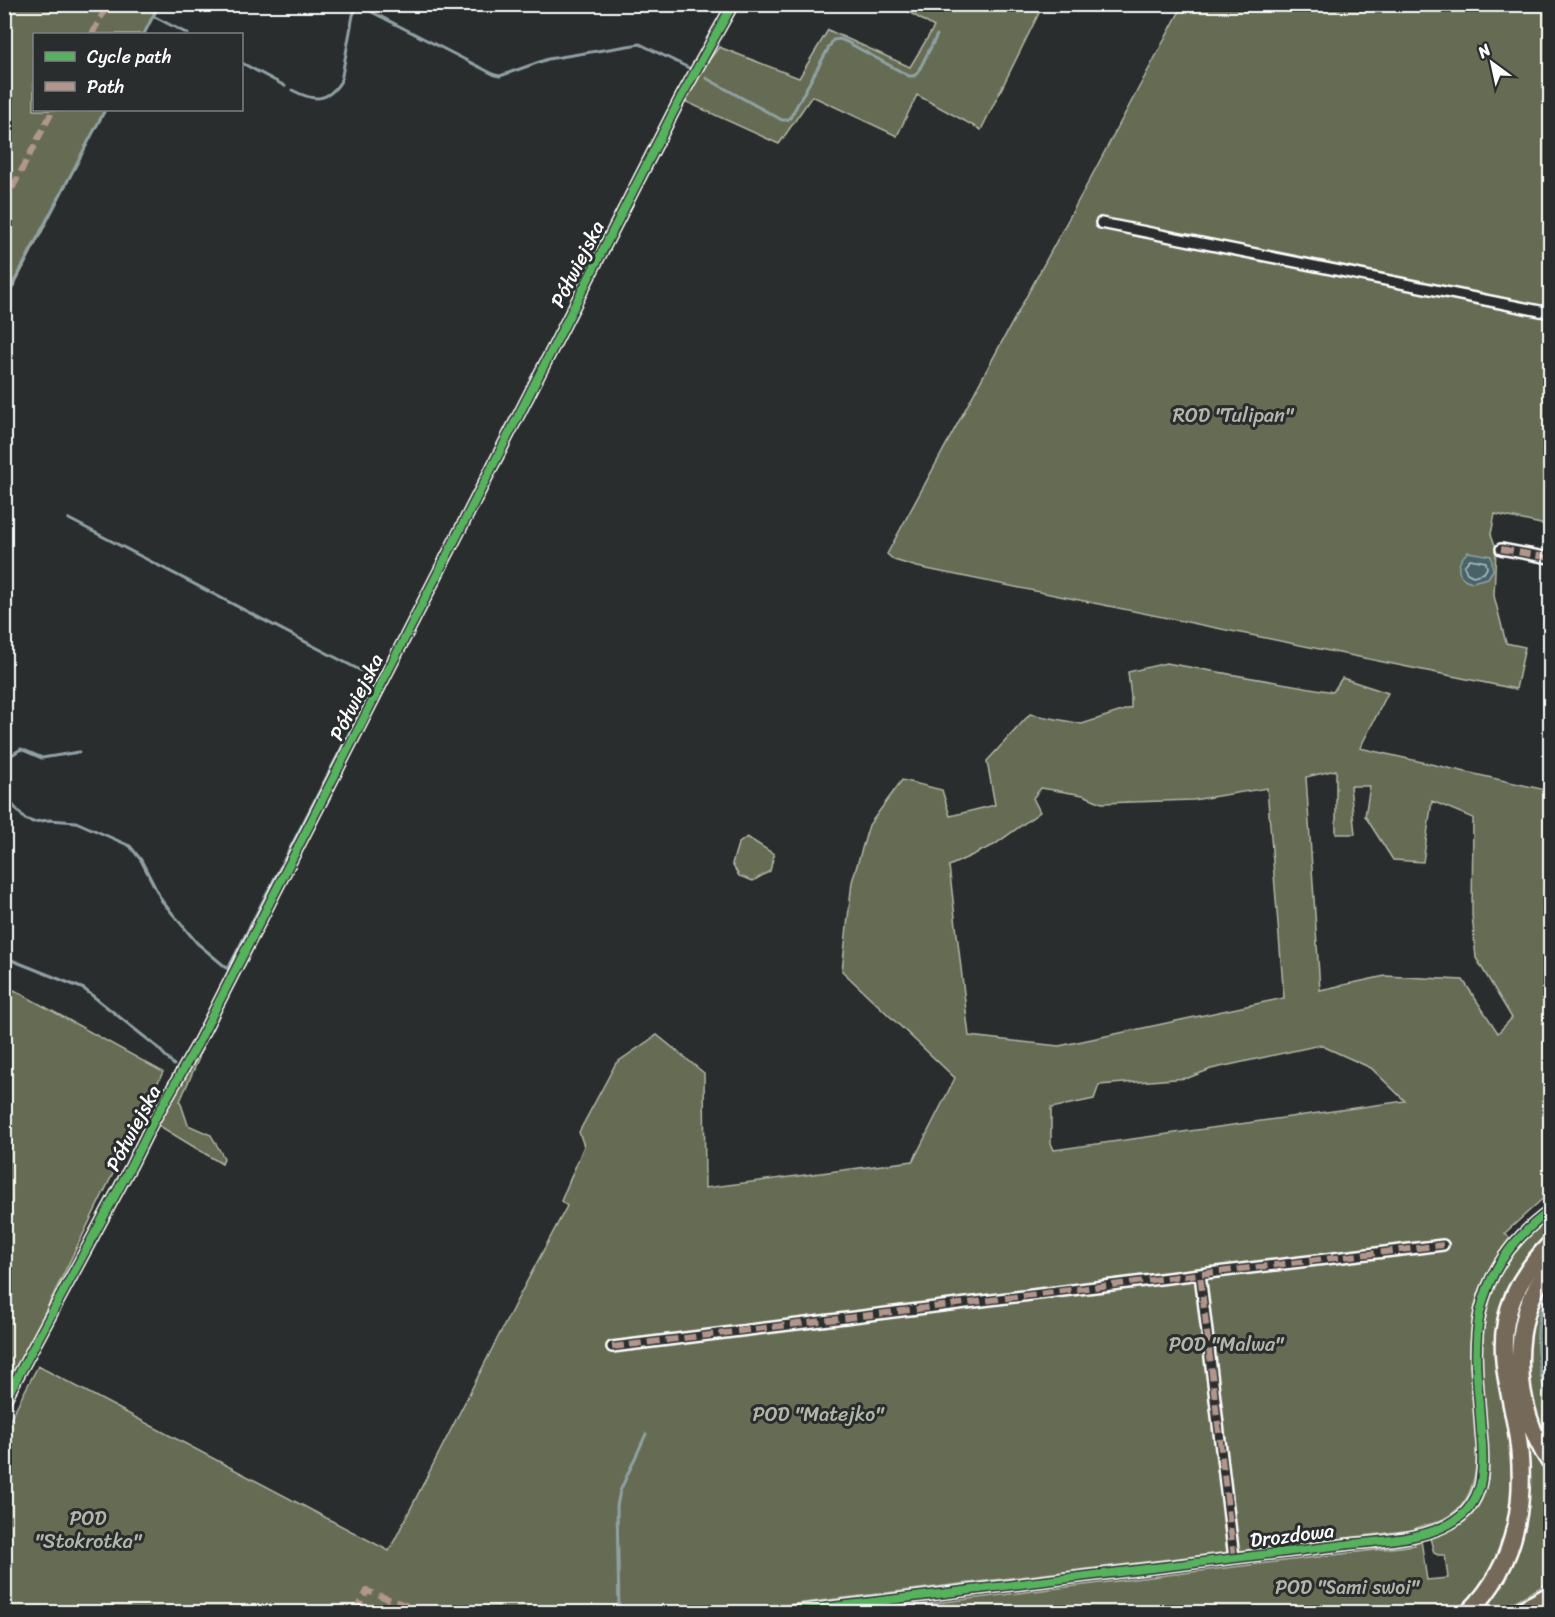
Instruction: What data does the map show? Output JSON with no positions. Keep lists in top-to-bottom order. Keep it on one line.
{"streets":{"street":["Półwiejska","Drozdowa"]},"parks":["ROD \"Tulipan\"","POD \"Malwa\"","POD \"Matejko\"","POD \"Stokrotka\"","POD \"Sami swoi\""],"legend":["Cycle path","Path"],"north":"top left"}
